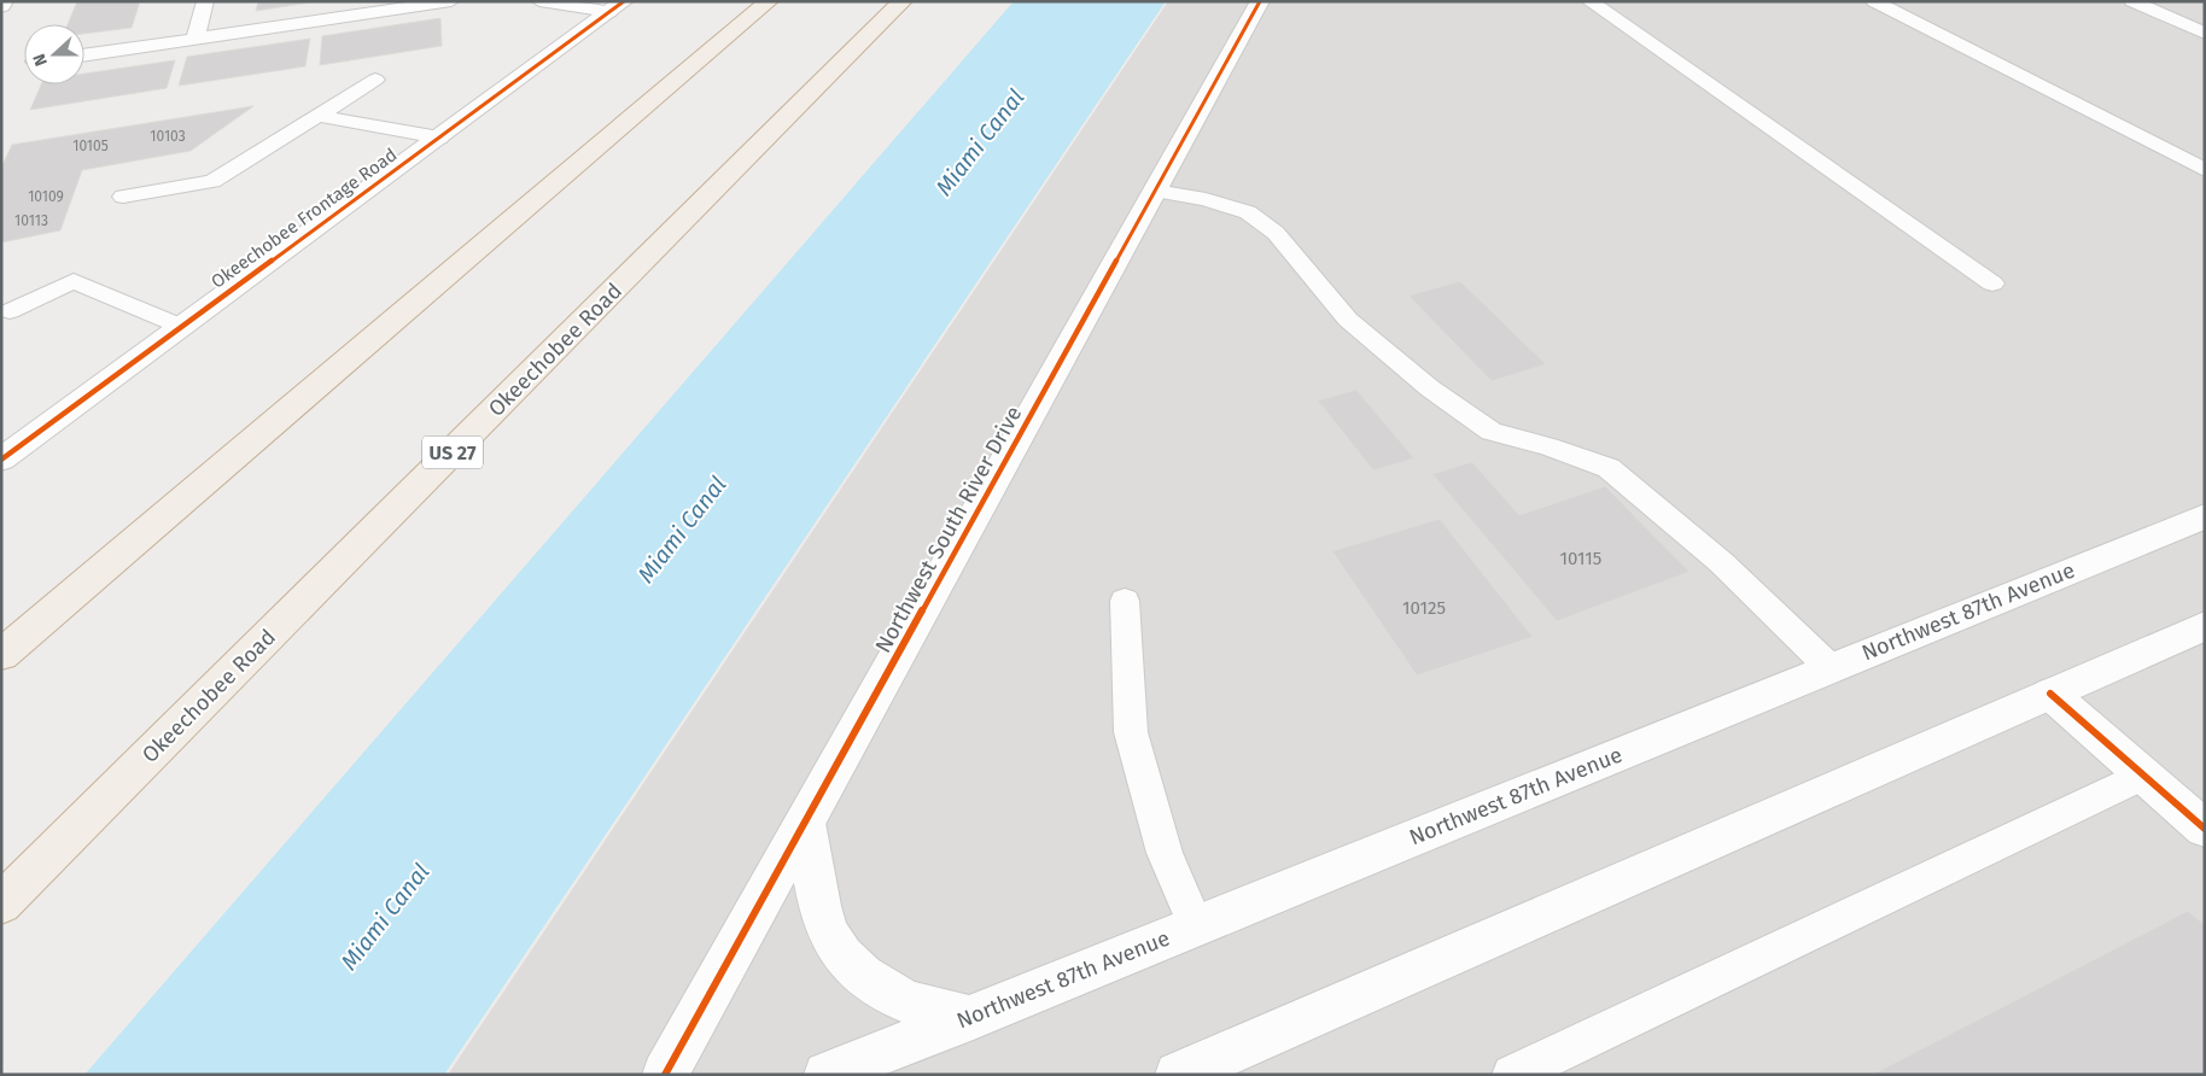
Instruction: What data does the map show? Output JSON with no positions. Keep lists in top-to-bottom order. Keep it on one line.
{"streets":{"highway":["Okeechobee Road","US 27"],"street":["Okeechobee Frontage Road","Northwest South River Drive","Northwest 87th Avenue"]},"water":["Miami Canal"],"house_numbers":["10103","10105","10109","10113","10115","10125"],"north":"left"}
